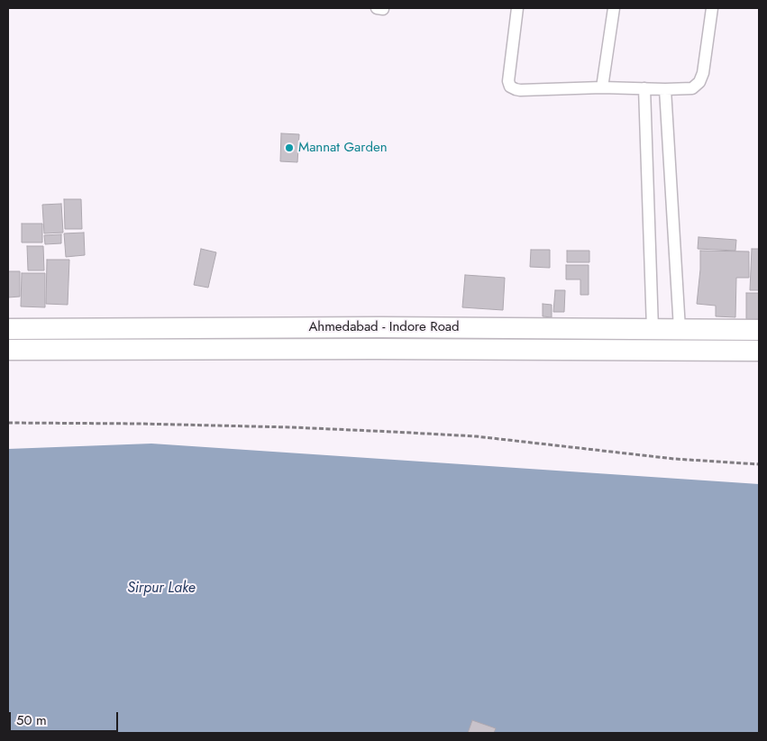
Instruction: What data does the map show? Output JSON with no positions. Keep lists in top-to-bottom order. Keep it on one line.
{"streets":{"highway":["Ahmedabad - Indore Road"]},"water":["Sirpur Lake"],"places":["Mannat Garden"],"scale_bar":"50 m"}
